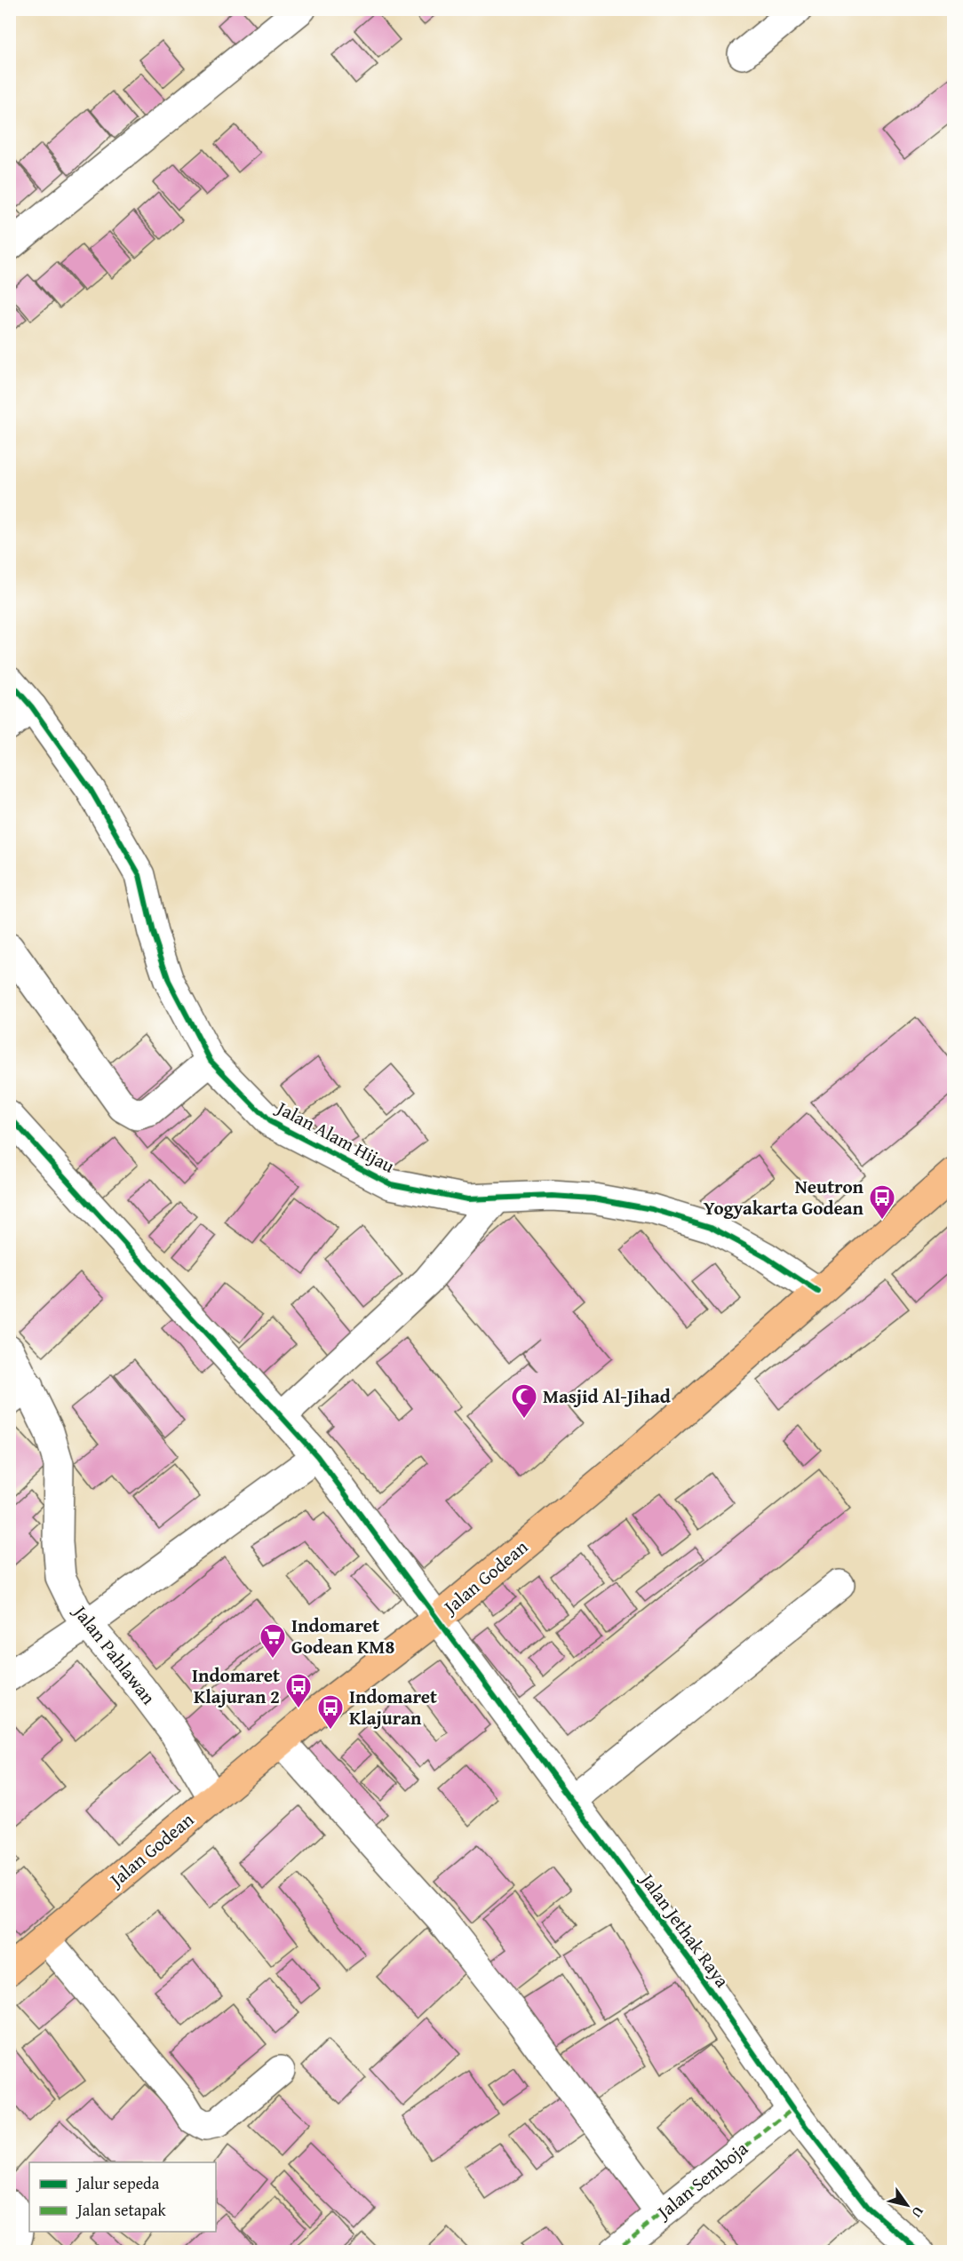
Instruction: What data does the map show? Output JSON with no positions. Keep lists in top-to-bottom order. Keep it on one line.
{"streets":{"main road":["Jalan Godean"],"street":["Jalan Alam Hijau","Jalan Pahlawan","Jalan Jethak Raya","Jalan Semboja"]},"crossings":[["Jalan Alam Hijau","Jalan Godean"],["Jalan Godean","Jalan Pahlawan"],["Jalan Godean","Jalan Jethak Raya"],["Jalan Jethak Raya","Jalan Semboja"]],"places":{"bus stop":["Neutron Yogyakarta Godean","Indomaret Klajuran 2","Indomaret Klajuran"],"mosque":["Masjid Al-Jihad"],"supermarket":["Indomaret Godean KM8"]},"legend":["Jalur sepeda","Jalan setapak"],"north":"bottom right"}
